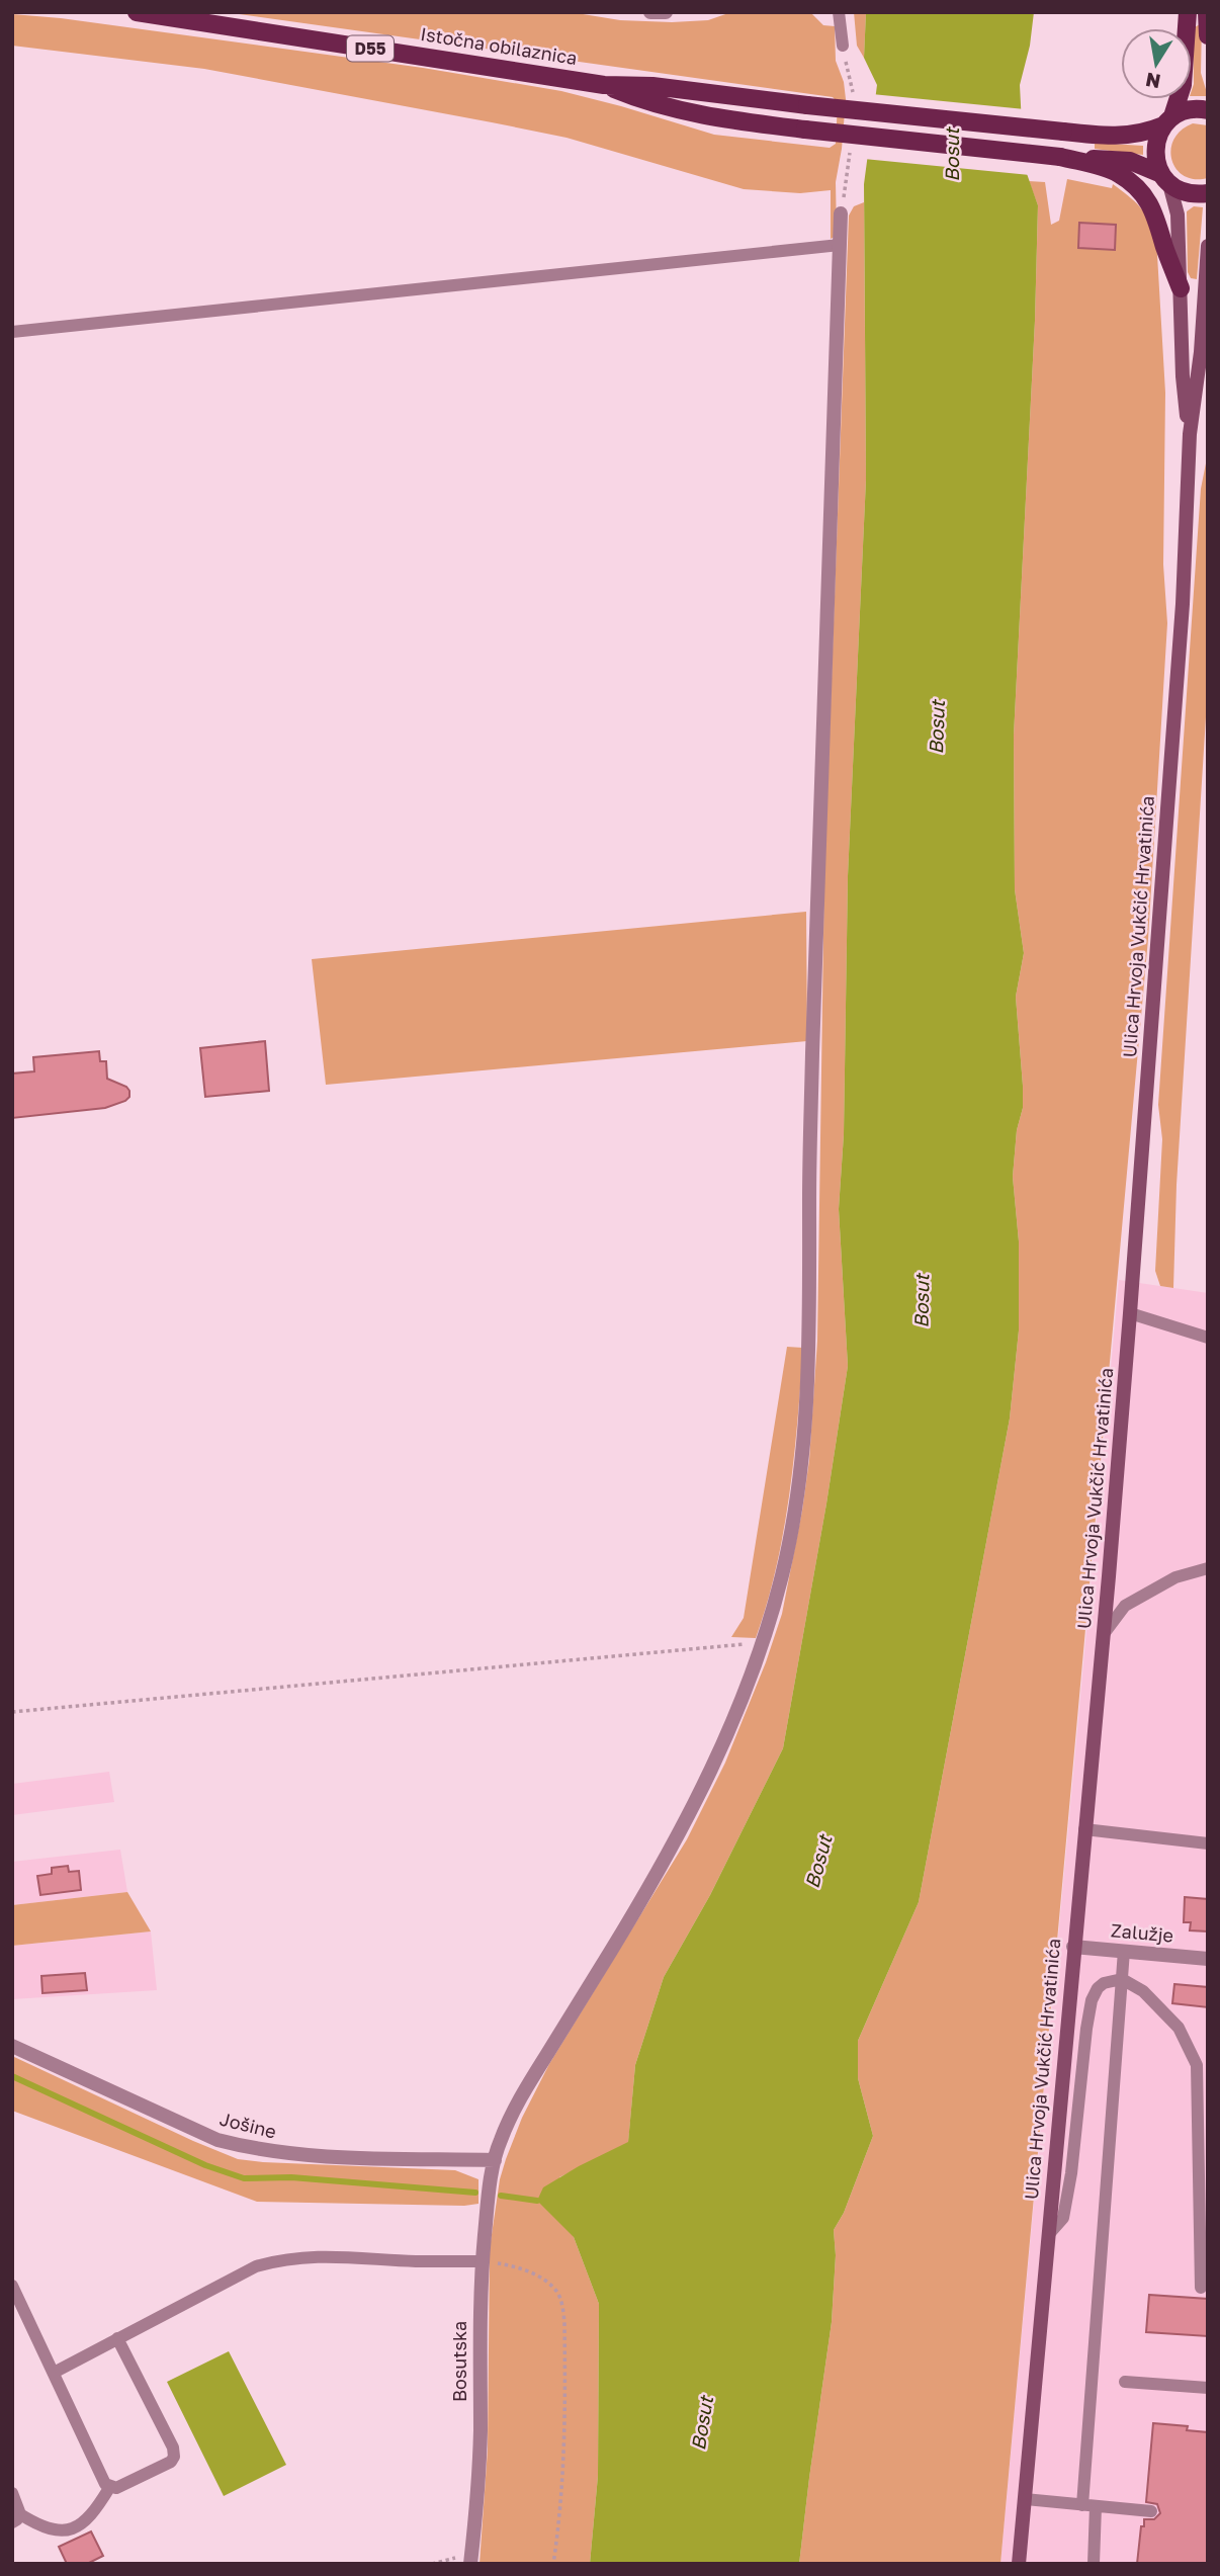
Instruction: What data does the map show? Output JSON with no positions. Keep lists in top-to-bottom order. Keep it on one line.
{"streets":{"main road":["Istočna obilaznica","D55","Ulica Hrvoja Vukčić Hrvatinića"],"street":["Zalužje","Jošine","Bosutska"]},"crossings":[["Istočna obilaznica","D55"],["D55","Ulica Hrvoja Vukčić Hrvatinića"],["Ulica Hrvoja Vukčić Hrvatinića","Zalužje"],["Jošine","Bosutska"]],"water":["Bosut"],"north":"bottom"}
